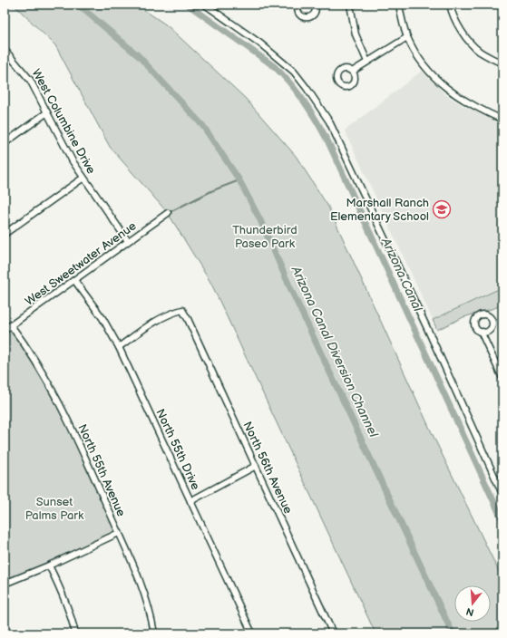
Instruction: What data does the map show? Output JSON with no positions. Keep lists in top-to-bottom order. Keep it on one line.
{"streets":{"street":["West Columbine Drive","West Sweetwater Avenue","North 55th Drive","North 56th Avenue","North 55th Avenue"]},"crossings":[["West Columbine Drive","West Sweetwater Avenue"],["West Sweetwater Avenue","North 55th Drive"],["West Sweetwater Avenue","North 55th Avenue"],["North 55th Drive","North 56th Avenue"]],"water":["Arizona Canal","Arizona Canal Diversion Channel"],"parks":["Thunderbird Paseo Park","Sunset Palms Park"],"places":{"school or university":["Marshall Ranch Elementary School"]},"north":"bottom"}
